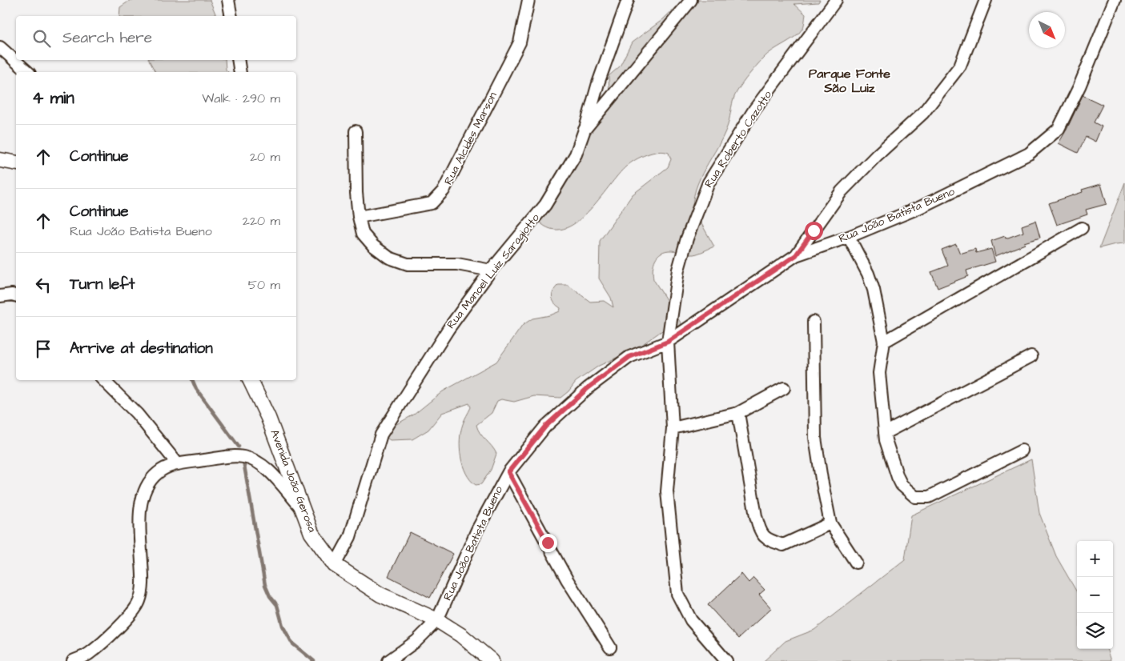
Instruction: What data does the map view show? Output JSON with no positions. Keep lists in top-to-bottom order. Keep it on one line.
{"streets":{"main road":["Avenida João Gerosa"],"street":["Rua Alcides Marson","Rua Roberto Cazotto","Rua João Batista Bueno","Rua Manoel Luiz Saragiotto"]},"crossings":[["Rua Roberto Cazotto","Rua João Batista Bueno"],["Rua João Batista Bueno","Avenida João Gerosa"],["Rua Manoel Luiz Saragiotto","Avenida João Gerosa"]],"districts":["Parque Fonte São Luiz"],"north":"bottom right","page":{"search":"Search here","heading":["4 min","Walk · 290 m"],"list":[["Continue","20 m"],["Continue","Rua João Batista Bueno","220 m"],["Turn left","50 m"],"Arrive at destination"],"map_buttons":["+","−"]}}
